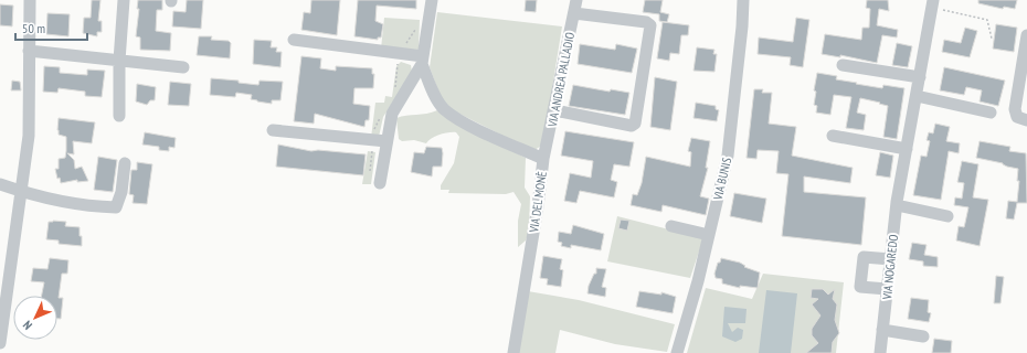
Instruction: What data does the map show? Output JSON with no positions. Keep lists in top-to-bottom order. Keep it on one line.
{"streets":{"street":["VIA ANDREA PALLADIO","VIA BUNIS","VIA DEL MONÈ","VIA NOGAREDO"]},"crossings":[["VIA ANDREA PALLADIO","VIA DEL MONÈ"]],"scale_bar":"50 m","north":"bottom left"}
